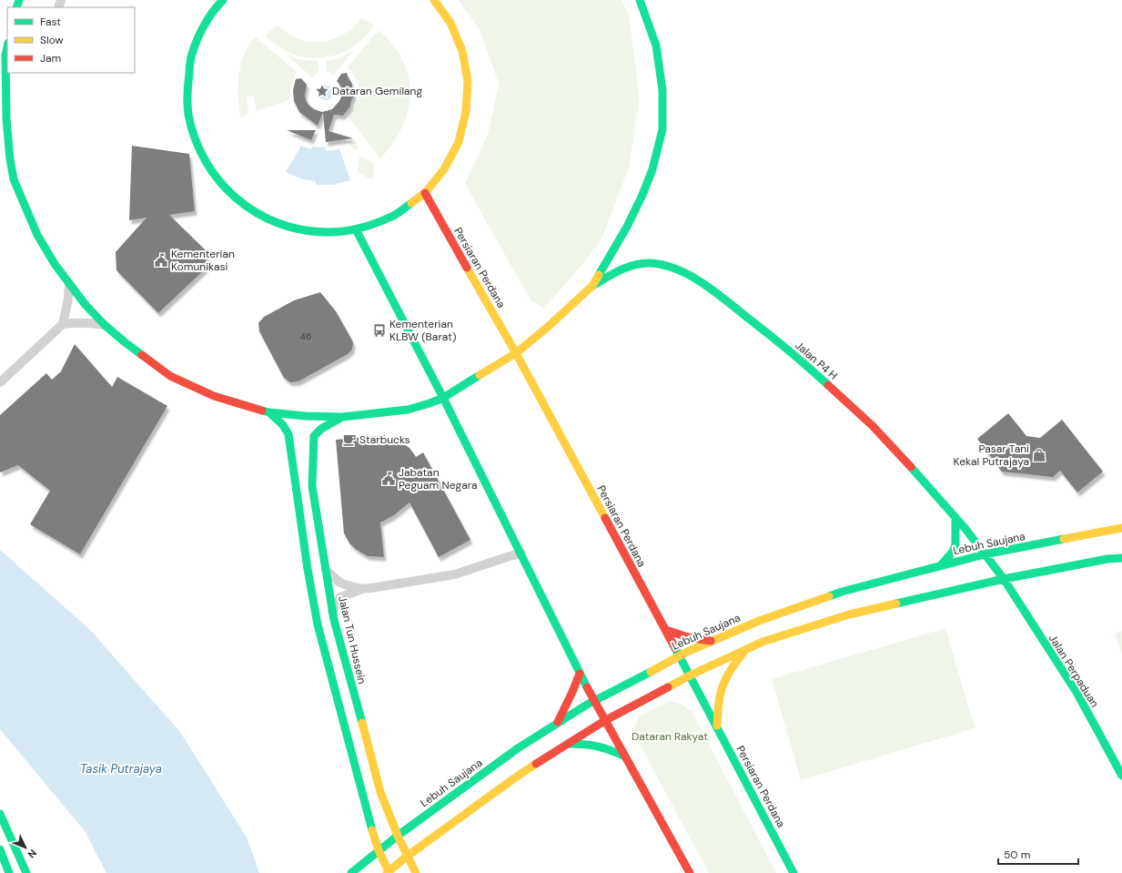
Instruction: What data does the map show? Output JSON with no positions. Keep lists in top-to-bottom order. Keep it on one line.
{"streets":{"main road":["Persiaran Perdana","Jalan P4 H","Lebuh Saujana","Jalan Tun Hussein","Jalan Perpaduan"]},"crossings":[["Persiaran Perdana","Lebuh Saujana"],["Jalan P4 H","Lebuh Saujana"],["Jalan P4 H","Jalan Perpaduan"],["Lebuh Saujana","Jalan Tun Hussein"],["Lebuh Saujana","Jalan Perpaduan"]],"water":["Tasik Putrajaya"],"parks":["Dataran Rakyat"],"places":{"place":["Dataran Gemilang"],"public building":["Kementerian Komunikasi","Jabatan Peguam Negara"],"bus stop":["Kementerian KLBW (Barat)"],"cafe":["Starbucks"],"shop":["Pasar Tani Kekal Putrajaya"]},"house_numbers":["46"],"legend":["Fast","Slow","Jam"],"scale_bar":"50 m","north":"bottom right"}
